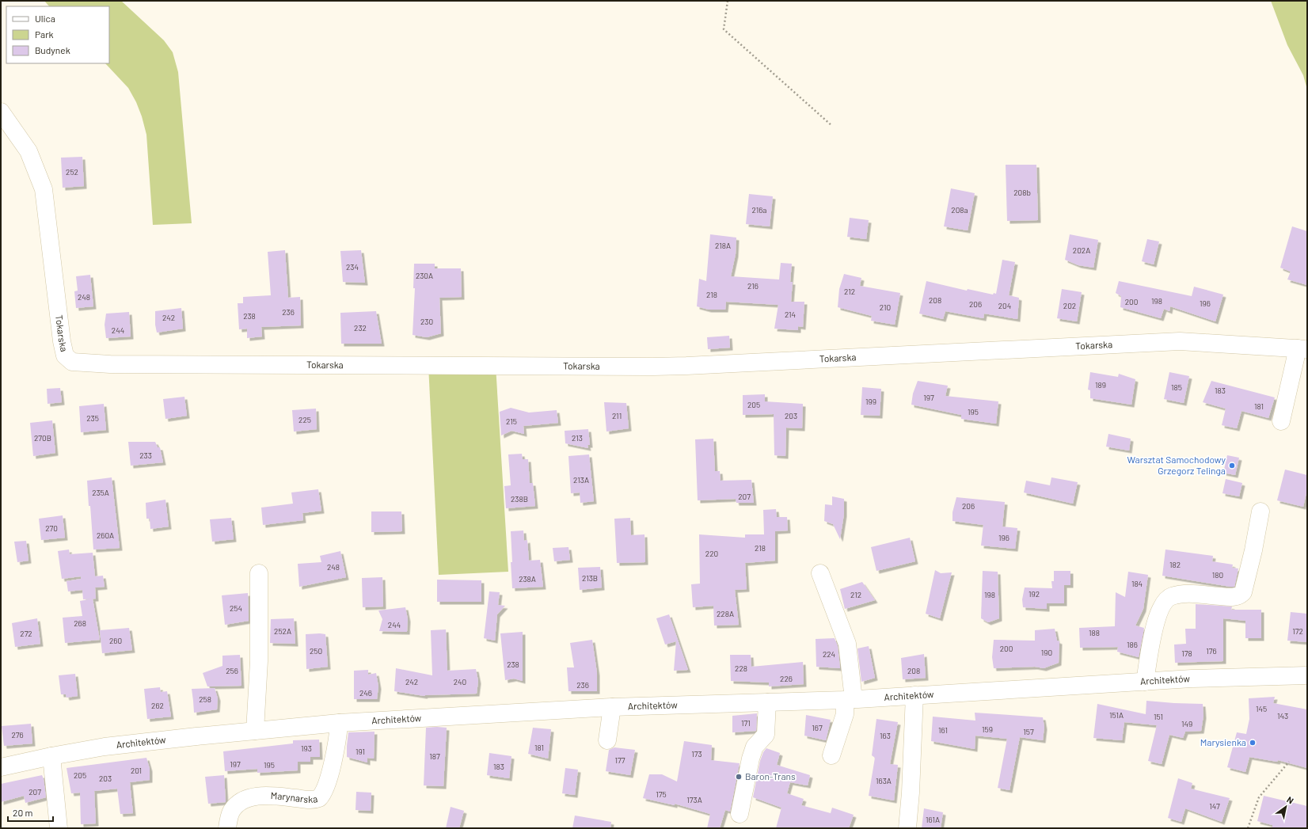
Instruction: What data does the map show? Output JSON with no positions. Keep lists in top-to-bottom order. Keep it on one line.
{"streets":{"street":["Tokarska","Architektów","Marynarska"]},"crossings":[["Architektów","Marynarska"]],"places":["Warsztat Samochodowy Grzegorz Telinga","Marysienka","Baron-Trans"],"house_numbers":["252","208b","216a","208a","218A","202A","234","230A","216","212","218","248","208","198","200","196","206","204","202","210","236","214","238","242","230","232","244","189","185","183","197","199","205","181","195","211","203","235","225","215","270B","213","233","213A","235A","207","238B","206","270","260A","196","218","220","182","248","180","213B","238A","184","192","212","198","254","228A","268","244","252A","172","188","272","260","186","200","250","176","190","178","224","238","228","256","208","226","242","240","236","246","258","262","145","151A","143","151","171","149","167","159","161","157","276","163","181","193","191","173","187","177","197","195","183","201","205","203","163A","207","175","173A","147","161A"],"legend":["Ulica","Park","Budynek"],"scale_bar":"20 m","north":"top right"}
